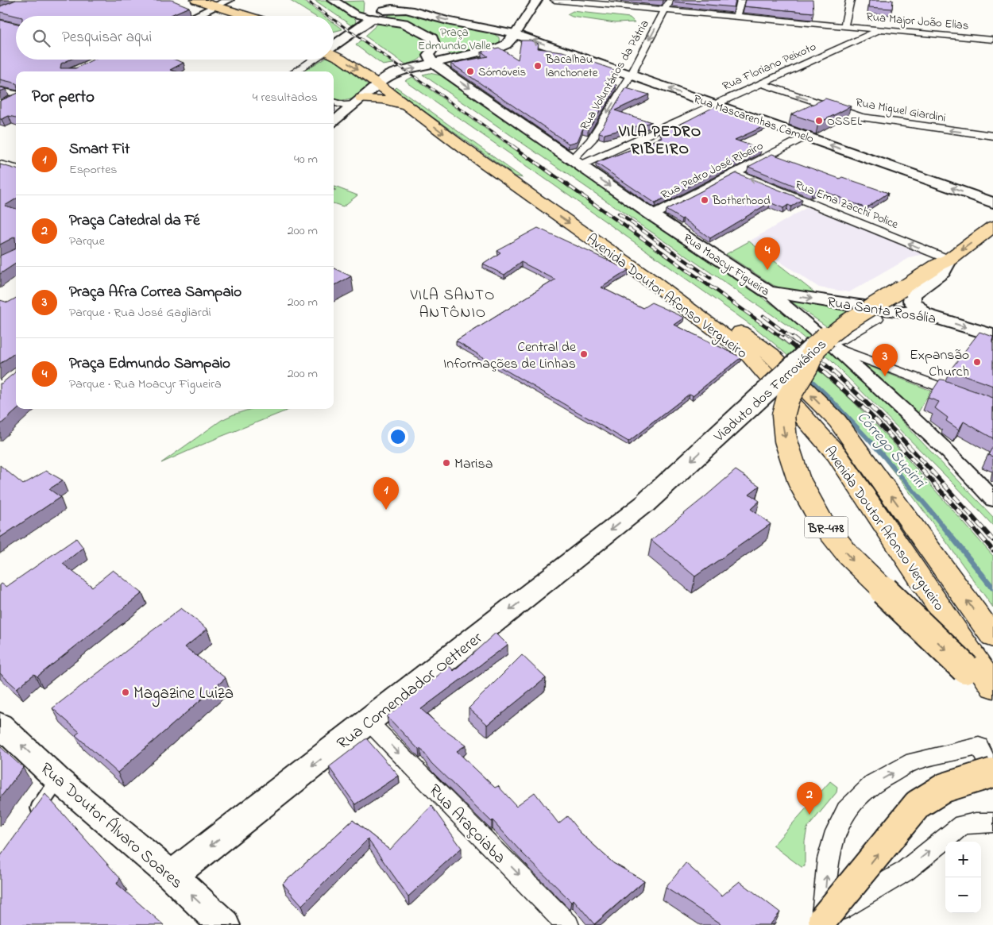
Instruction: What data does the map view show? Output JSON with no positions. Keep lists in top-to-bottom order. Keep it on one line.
{"streets":{"main road":["Rua Mascarenhas Camelo","Rua Moacyr Figueira","Avenida Doutor Afonso Vergueiro","Rua Santa Rosália","Viaduto dos Ferroviários","BR-478","Rua Comendador Oetterer","Rua Doutor Álvaro Soares"],"street":["Rua Major João Elias","Rua Floriano Peixoto","Rua Voluntários da Pátria","Rua Miguel Giardini","Rua Pedro José Ribeiro","Rua Ema Zacchi Police","Rua Araçoiaba"]},"crossings":[["Rua Major João Elias","Rua Floriano Peixoto"],["Rua Major João Elias","Rua Voluntários da Pátria"],["Rua Floriano Peixoto","Rua Voluntários da Pátria"],["Rua Floriano Peixoto","Rua Miguel Giardini"],["Rua Floriano Peixoto","Rua Mascarenhas Camelo"],["Rua Floriano Peixoto","Rua Moacyr Figueira"],["Rua Voluntários da Pátria","Rua Mascarenhas Camelo"],["Rua Voluntários da Pátria","Rua Moacyr Figueira"],["Rua Mascarenhas Camelo","Rua Pedro José Ribeiro"],["Rua Pedro José Ribeiro","Rua Ema Zacchi Police"],["Rua Pedro José Ribeiro","Rua Moacyr Figueira"],["Rua Ema Zacchi Police","Viaduto dos Ferroviários"],["Rua Moacyr Figueira","Rua Santa Rosália"],["Rua Moacyr Figueira","Viaduto dos Ferroviários"],["Rua Moacyr Figueira","BR-478"],["Avenida Doutor Afonso Vergueiro","BR-478"],["Viaduto dos Ferroviários","BR-478"],["Viaduto dos Ferroviários","Rua Comendador Oetterer"],["Rua Comendador Oetterer","Rua Araçoiaba"],["Rua Comendador Oetterer","Rua Doutor Álvaro Soares"]],"one_way":["Rua Voluntários da Pátria","Rua Miguel Giardini","Rua Mascarenhas Camelo","Rua Ema Zacchi Police","Rua Santa Rosália","Viaduto dos Ferroviários","Rua Comendador Oetterer","Rua Araçoiaba","Rua Doutor Álvaro Soares"],"districts":["VILA PEDRO RIBEIRO","VILA SANTO ANTÔNIO"],"water":["Córrego Supiriri"],"parks":["Praça Edmundo Valle"],"places":["Bacalhau lanchonete","Sómóveis","OSSEL","Botherhood","Central de Informações de Linhas","Expansão Church","Marisa","Magazine Luiza"],"page":{"search":"Pesquisar aqui","heading":["Por perto","4 resultados"],"list":[{"mark":"1","name":"Smart Fit","note":"Esportes","value":"40 m"},{"mark":"2","name":"Praça Catedral da Fé","note":"Parque","value":"200 m"},{"mark":"3","name":"Praça Afra Correa Sampaio","note":"Parque · Rua José Gagliardi","value":"200 m"},{"mark":"4","name":"Praça Edmundo Sampaio","note":"Parque · Rua Moacyr Figueira","value":"200 m"}],"pins":["4","3","1","2"],"map_buttons":["+","−"]}}
